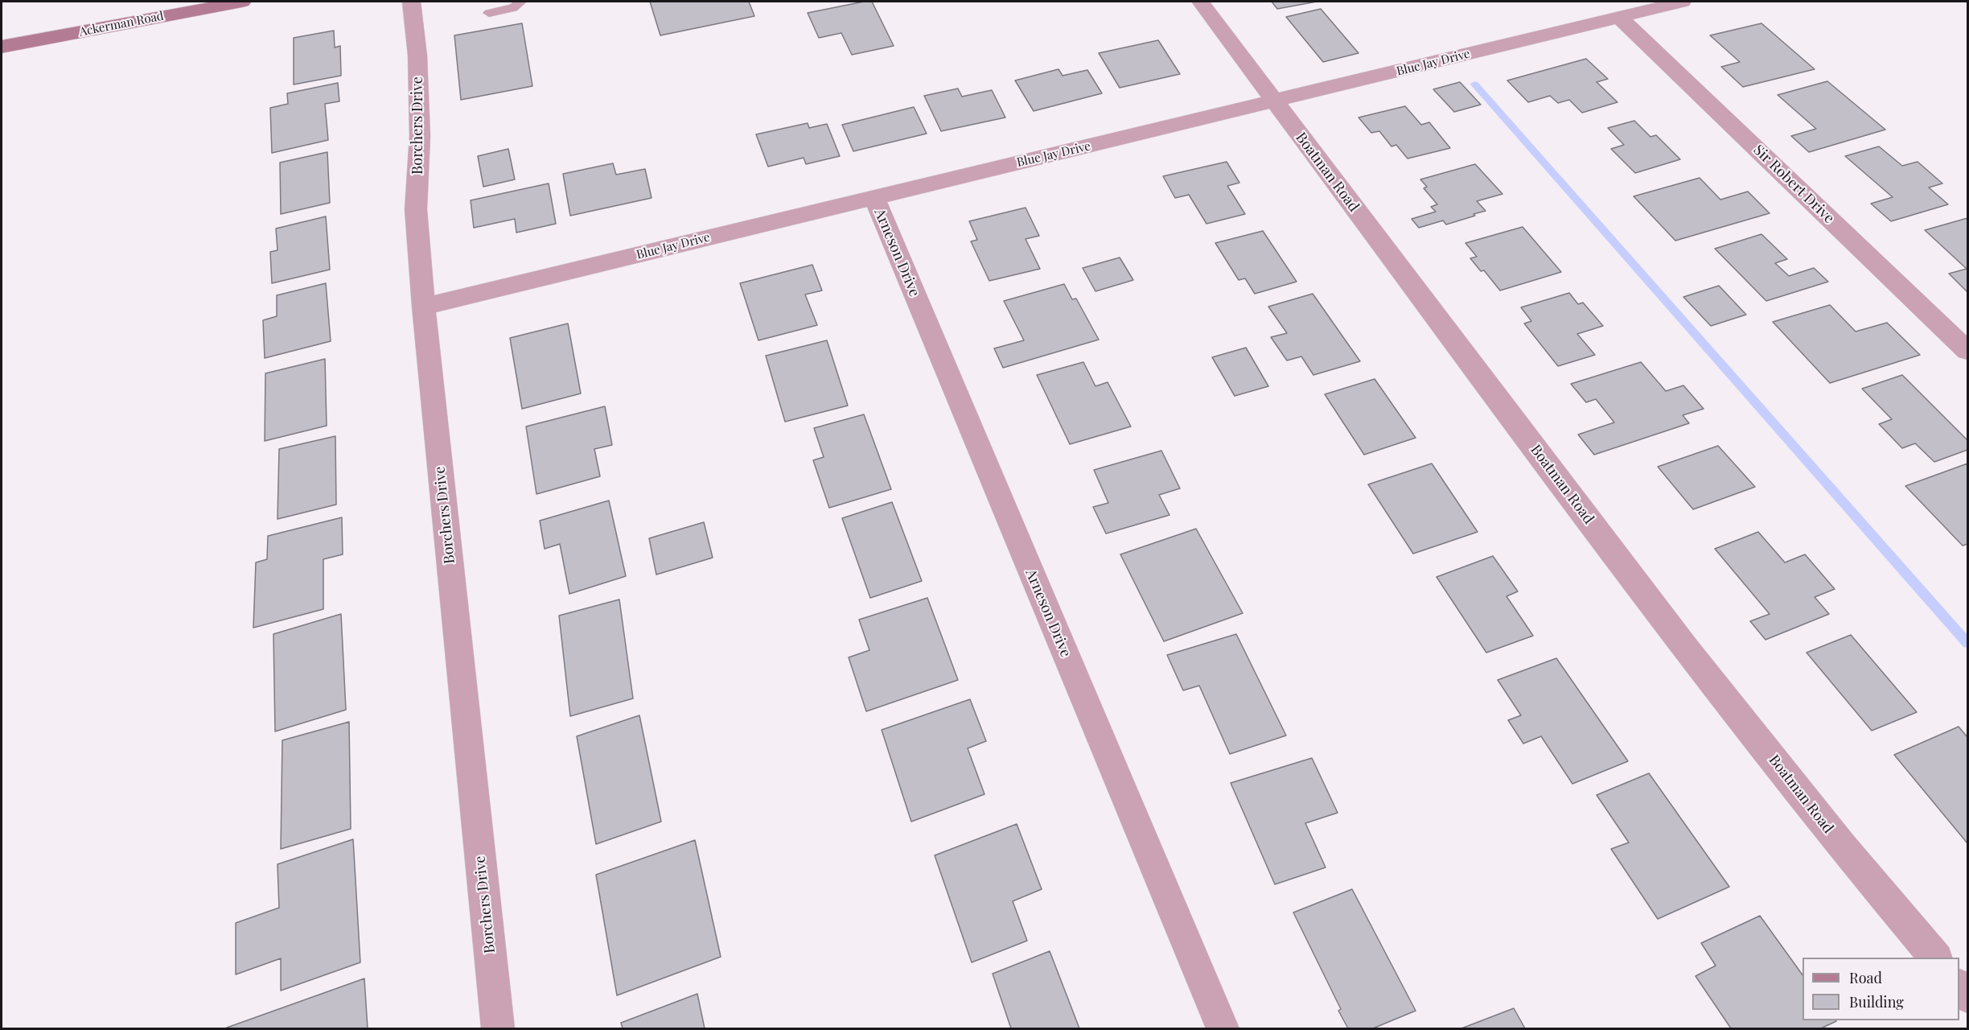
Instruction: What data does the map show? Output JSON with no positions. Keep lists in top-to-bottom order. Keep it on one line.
{"streets":{"street":["Ackerman Road","Blue Jay Drive","Borchers Drive","Boatman Road","Sir Robert Drive","Arneson Drive"]},"crossings":[["Blue Jay Drive","Borchers Drive"],["Blue Jay Drive","Boatman Road"],["Blue Jay Drive","Sir Robert Drive"],["Blue Jay Drive","Arneson Drive"]],"legend":["Road","Building"]}
